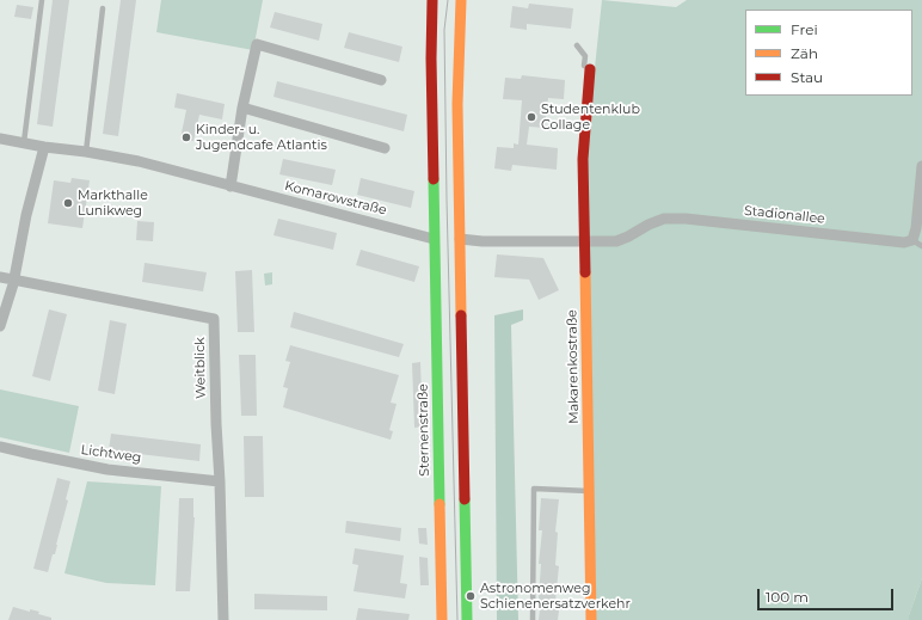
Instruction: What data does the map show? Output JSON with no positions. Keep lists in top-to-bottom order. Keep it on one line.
{"streets":{"street":["Komarowstraße","Stadionallee","Makarenkostraße","Weitblick","Sternenstraße","Lichtweg"]},"crossings":[["Komarowstraße","Sternenstraße"],["Stadionallee","Makarenkostraße"],["Weitblick","Lichtweg"]],"places":["Studentenklub Collage","Kinder- u. Jugendcafe Atlantis","Markthalle Lunikweg","Astronomenweg Schienenersatzverkehr"],"legend":["Frei","Zäh","Stau"],"scale_bar":"100 m"}
